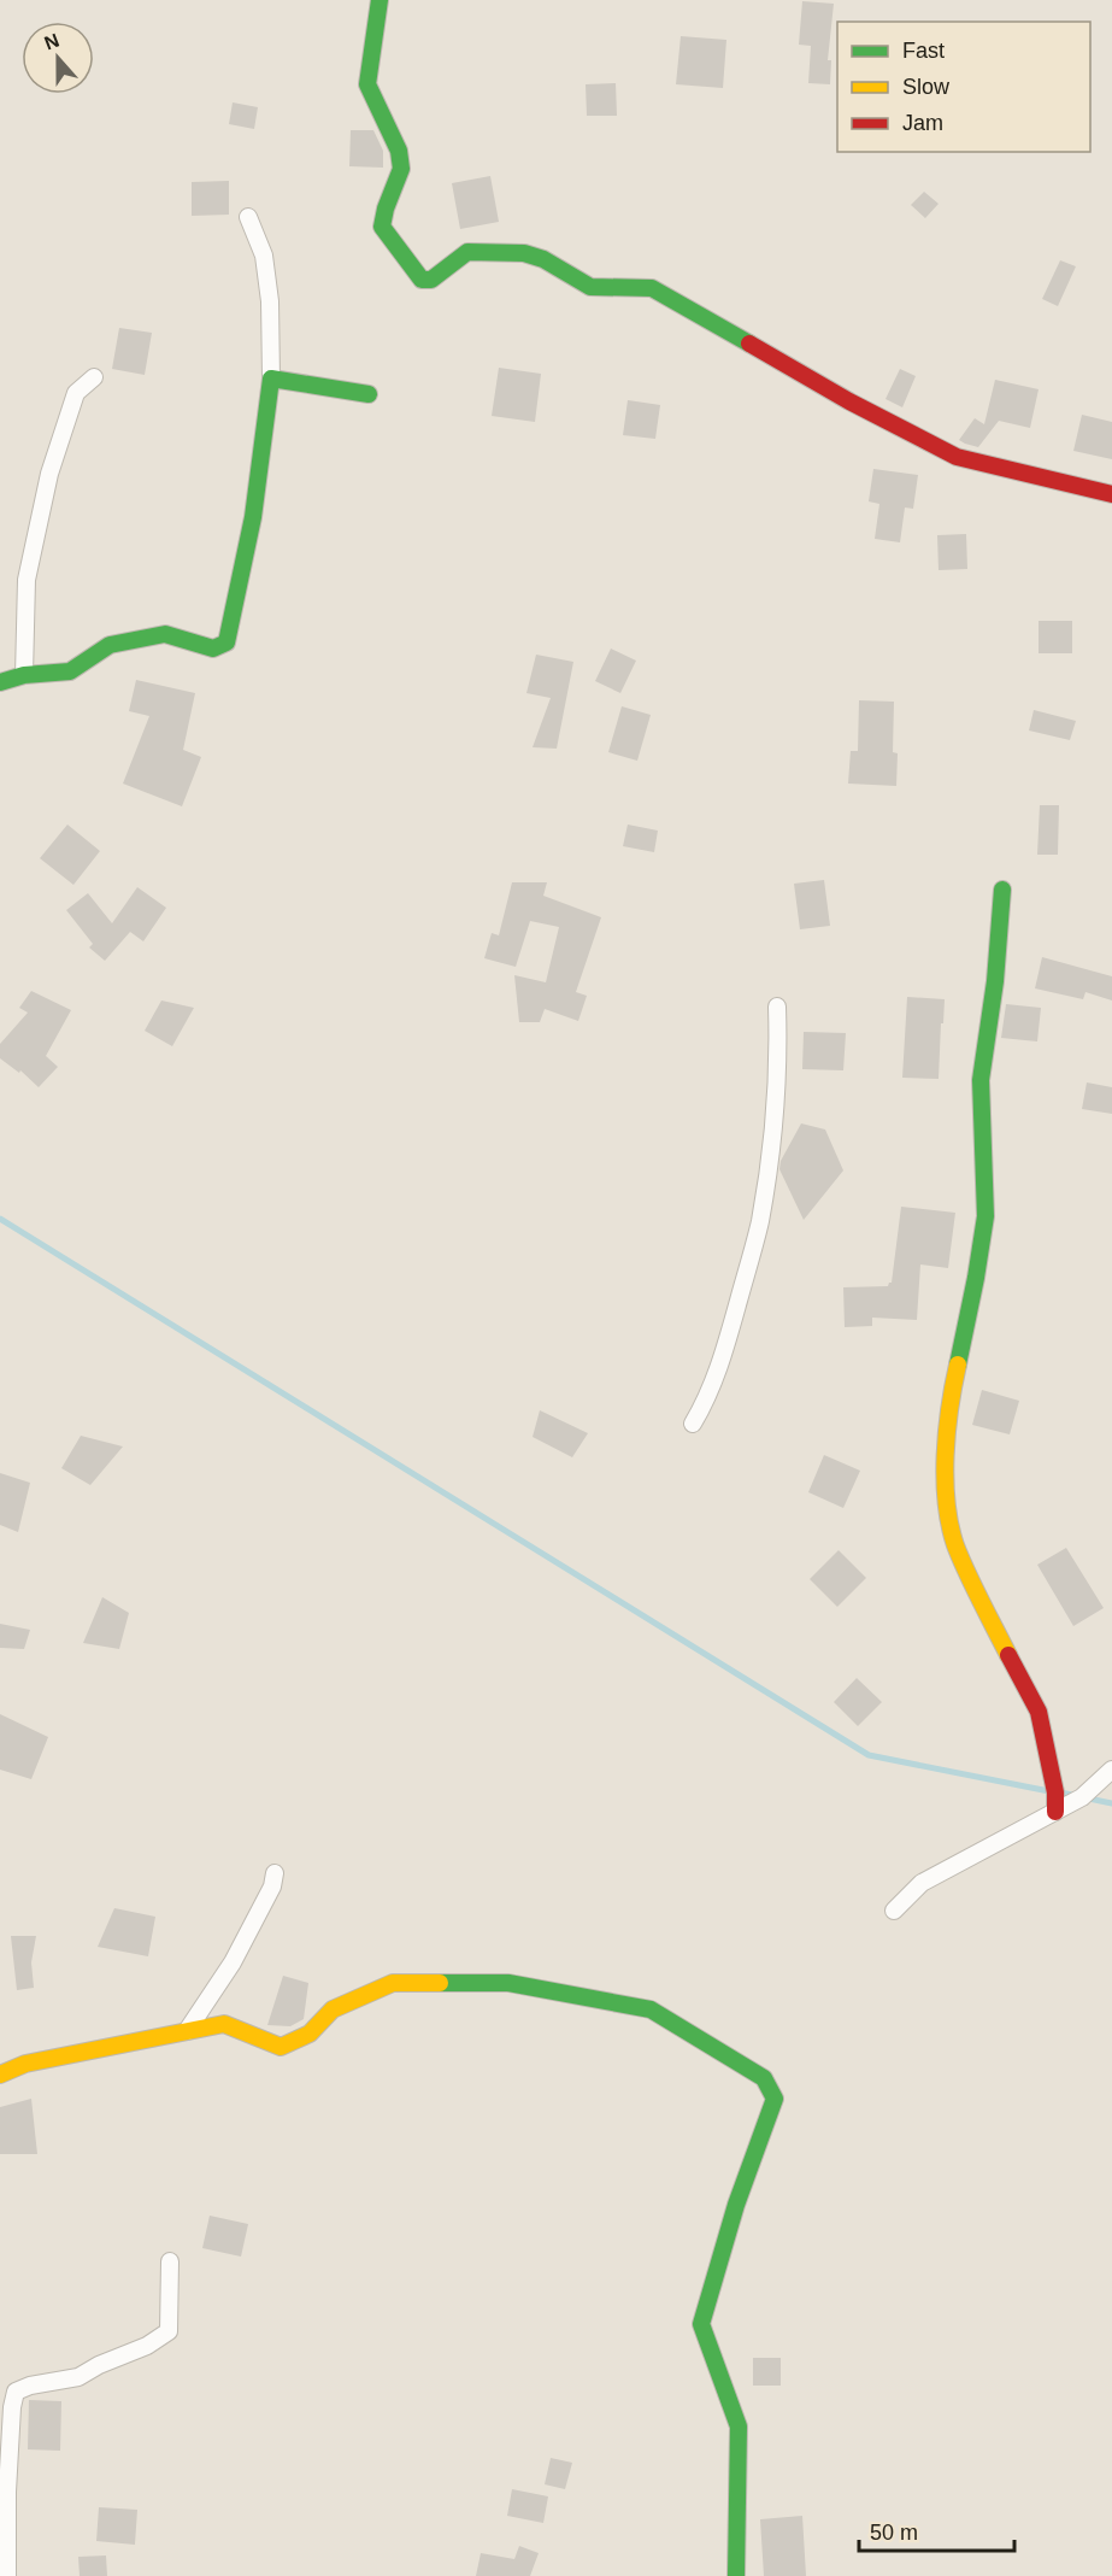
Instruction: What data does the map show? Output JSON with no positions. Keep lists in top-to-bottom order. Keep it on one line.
{"legend":["Fast","Slow","Jam"],"scale_bar":"50 m","north":"top"}
